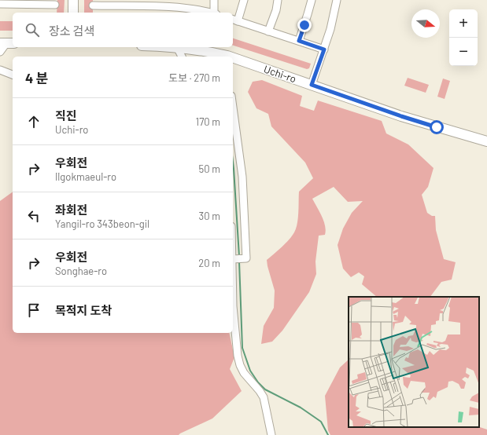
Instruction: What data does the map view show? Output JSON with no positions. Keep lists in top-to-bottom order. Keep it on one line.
{"streets":{"main road":["Uchi-ro"]},"north":"right","page":{"map_buttons":["+","−"],"search":"장소 검색","heading":["4 분","도보 · 270 m"],"list":[["직진","Uchi-ro","170 m"],["우회전","Ilgokmaeul-ro","50 m"],["좌회전","Yangil-ro 343beon-gil","30 m"],["우회전","Songhae-ro","20 m"],"목적지 도착"]}}
